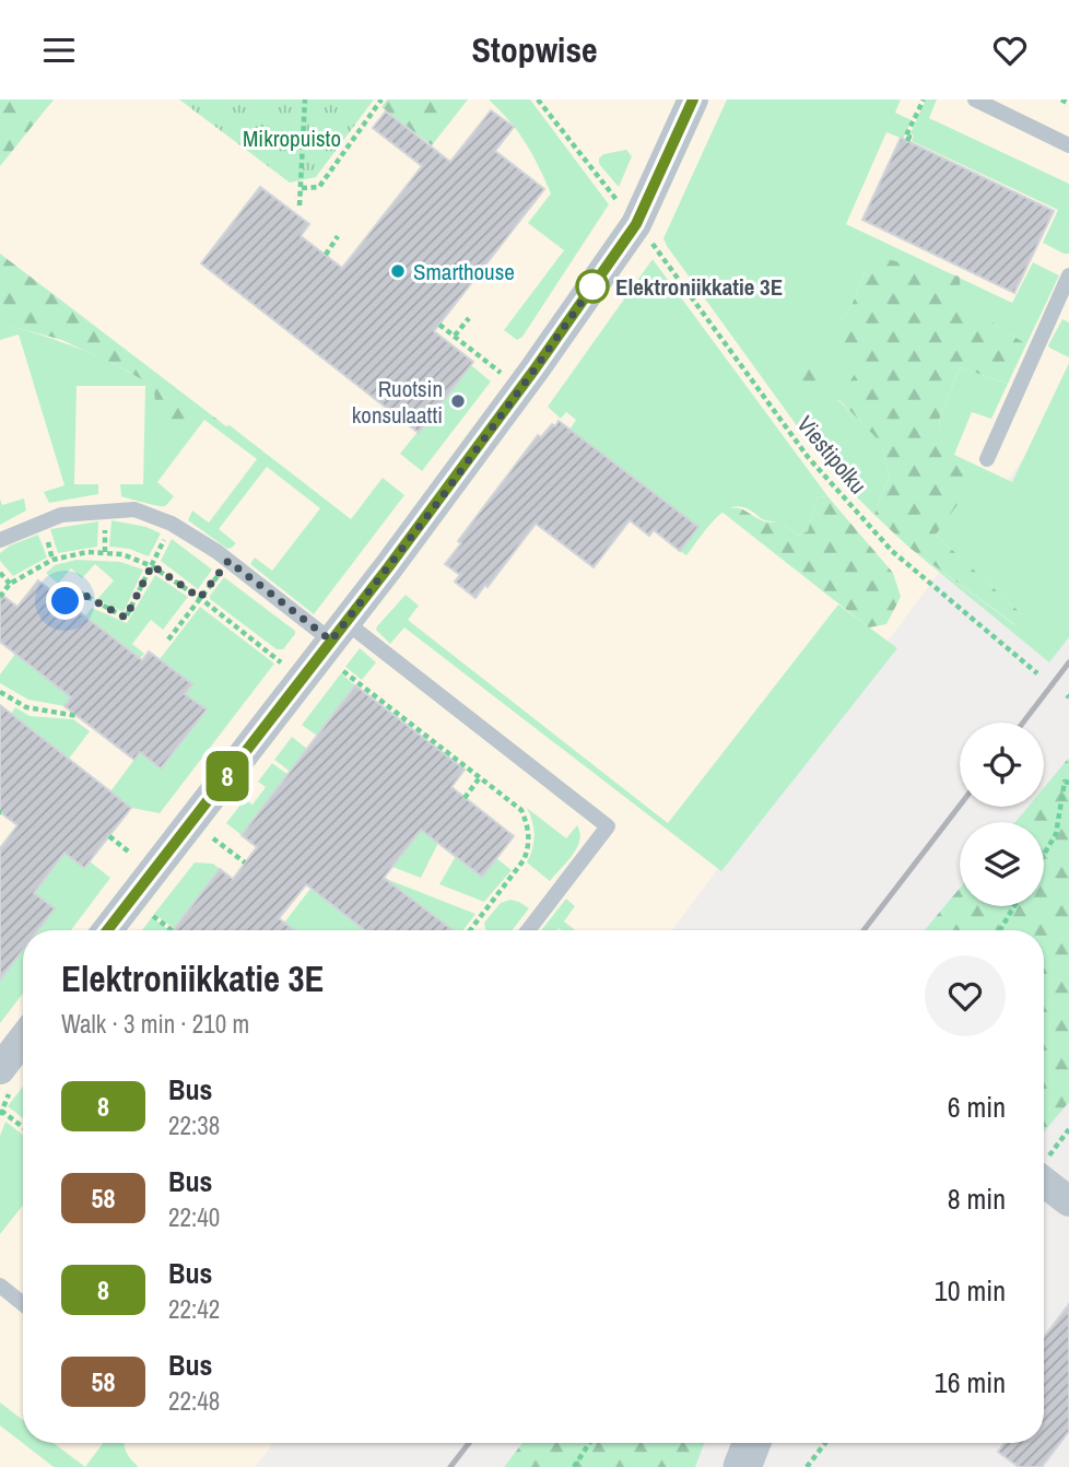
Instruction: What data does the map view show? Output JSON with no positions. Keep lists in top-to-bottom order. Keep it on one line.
{"streets":{"path":["Viestipolku"]},"parks":["Mikropuisto"],"places":["Smarthouse","Elektroniikkatie 3E","Ruotsin konsulaatti"],"lines":["bus line 8"],"page":{"header":"Stopwise","on_map":"8","heading":["Elektroniikkatie 3E","Walk · 3 min · 210 m"],"list":[{"mark":"8","name":"Bus","note":"22:38","value":"6 min"},{"mark":"58","name":"Bus","note":"22:40","value":"8 min"},{"mark":"8","name":"Bus","note":"22:42","value":"10 min"},{"mark":"58","name":"Bus","note":"22:48","value":"16 min"}]}}
